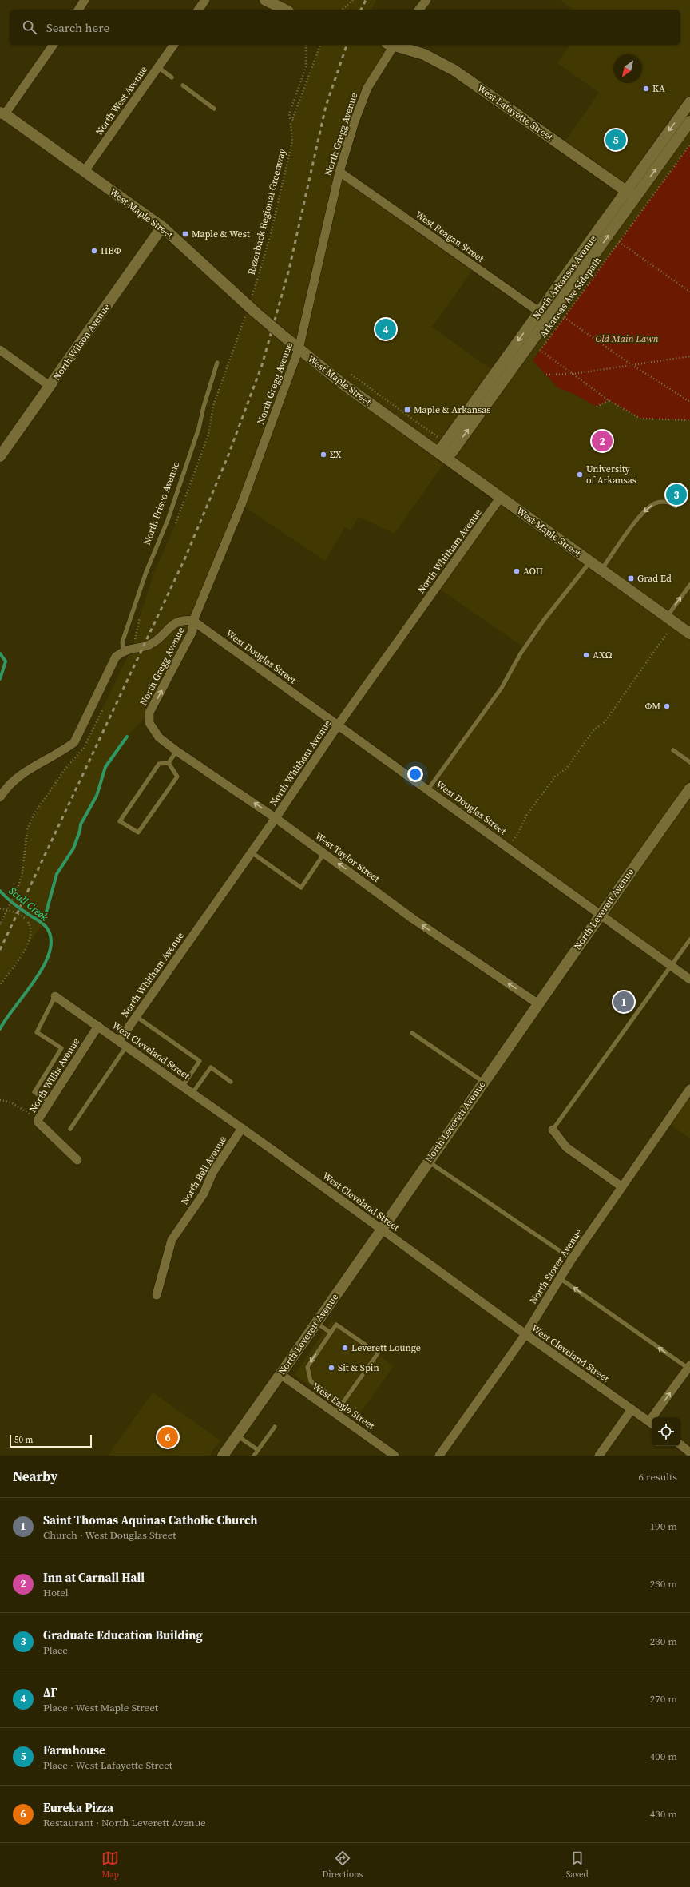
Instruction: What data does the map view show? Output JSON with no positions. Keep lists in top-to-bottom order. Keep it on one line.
{"streets":{"street":["North West Avenue","West Lafayette Street","North Gregg Avenue","West Maple Street","West Reagan Street","North Arkansas Avenue","North Wilson Avenue","North Whitham Avenue","West Douglas Street","West Taylor Street","North Leverett Avenue","West Cleveland Street","North Willis Avenue","North Bell Avenue","North Storer Avenue","West Eagle Street"],"lane":["North Frisco Avenue"],"path":["Razorback Regional Greenway","Arkansas Ave Sidepath"]},"crossings":[["North West Avenue","West Maple Street"],["West Lafayette Street","North Arkansas Avenue"],["North Gregg Avenue","West Maple Street"],["North Gregg Avenue","West Reagan Street"],["North Gregg Avenue","West Douglas Street"],["North Gregg Avenue","West Taylor Street"],["Razorback Regional Greenway","West Maple Street"],["West Maple Street","North Arkansas Avenue"],["West Maple Street","North Wilson Avenue"],["West Maple Street","North Whitham Avenue"],["West Reagan Street","North Arkansas Avenue"],["North Whitham Avenue","West Douglas Street"],["North Whitham Avenue","West Taylor Street"],["North Whitham Avenue","West Cleveland Street"],["West Douglas Street","North Leverett Avenue"],["West Taylor Street","North Leverett Avenue"],["North Leverett Avenue","West Cleveland Street"],["North Leverett Avenue","West Eagle Street"],["West Cleveland Street","North Willis Avenue"],["West Cleveland Street","North Bell Avenue"],["West Cleveland Street","North Storer Avenue"]],"one_way":["West Taylor Street"],"water":["Scull Creek"],"parks":["Old Main Lawn"],"places":{"other":["ΚΑ","ΠΒΦ","ΣΧ","University of Arkansas","ΑΟΠ","ΑΧΩ","ΦΜ","Leverett Lounge","Sit & Spin"],"transit":["Maple & West","Maple & Arkansas","Grad Ed"]},"scale_bar":"50 m","north":"bottom left","page":{"search":"Search here","pins":["5","4","2","3","1","6"],"scale":"50 m","heading":["Nearby","6 results"],"list":[{"mark":"1","name":"Saint Thomas Aquinas Catholic Church","note":"Church · West Douglas Street","value":"190 m"},{"mark":"2","name":"Inn at Carnall Hall","note":"Hotel","value":"230 m"},{"mark":"3","name":"Graduate Education Building","note":"Place","value":"230 m"},{"mark":"4","name":"ΔΓ","note":"Place · West Maple Street","value":"270 m"},{"mark":"5","name":"Farmhouse","note":"Place · West Lafayette Street","value":"400 m"},{"mark":"6","name":"Eureka Pizza","note":"Restaurant · North Leverett Avenue","value":"430 m"}],"nav":["Map","Directions","Saved"]}}
